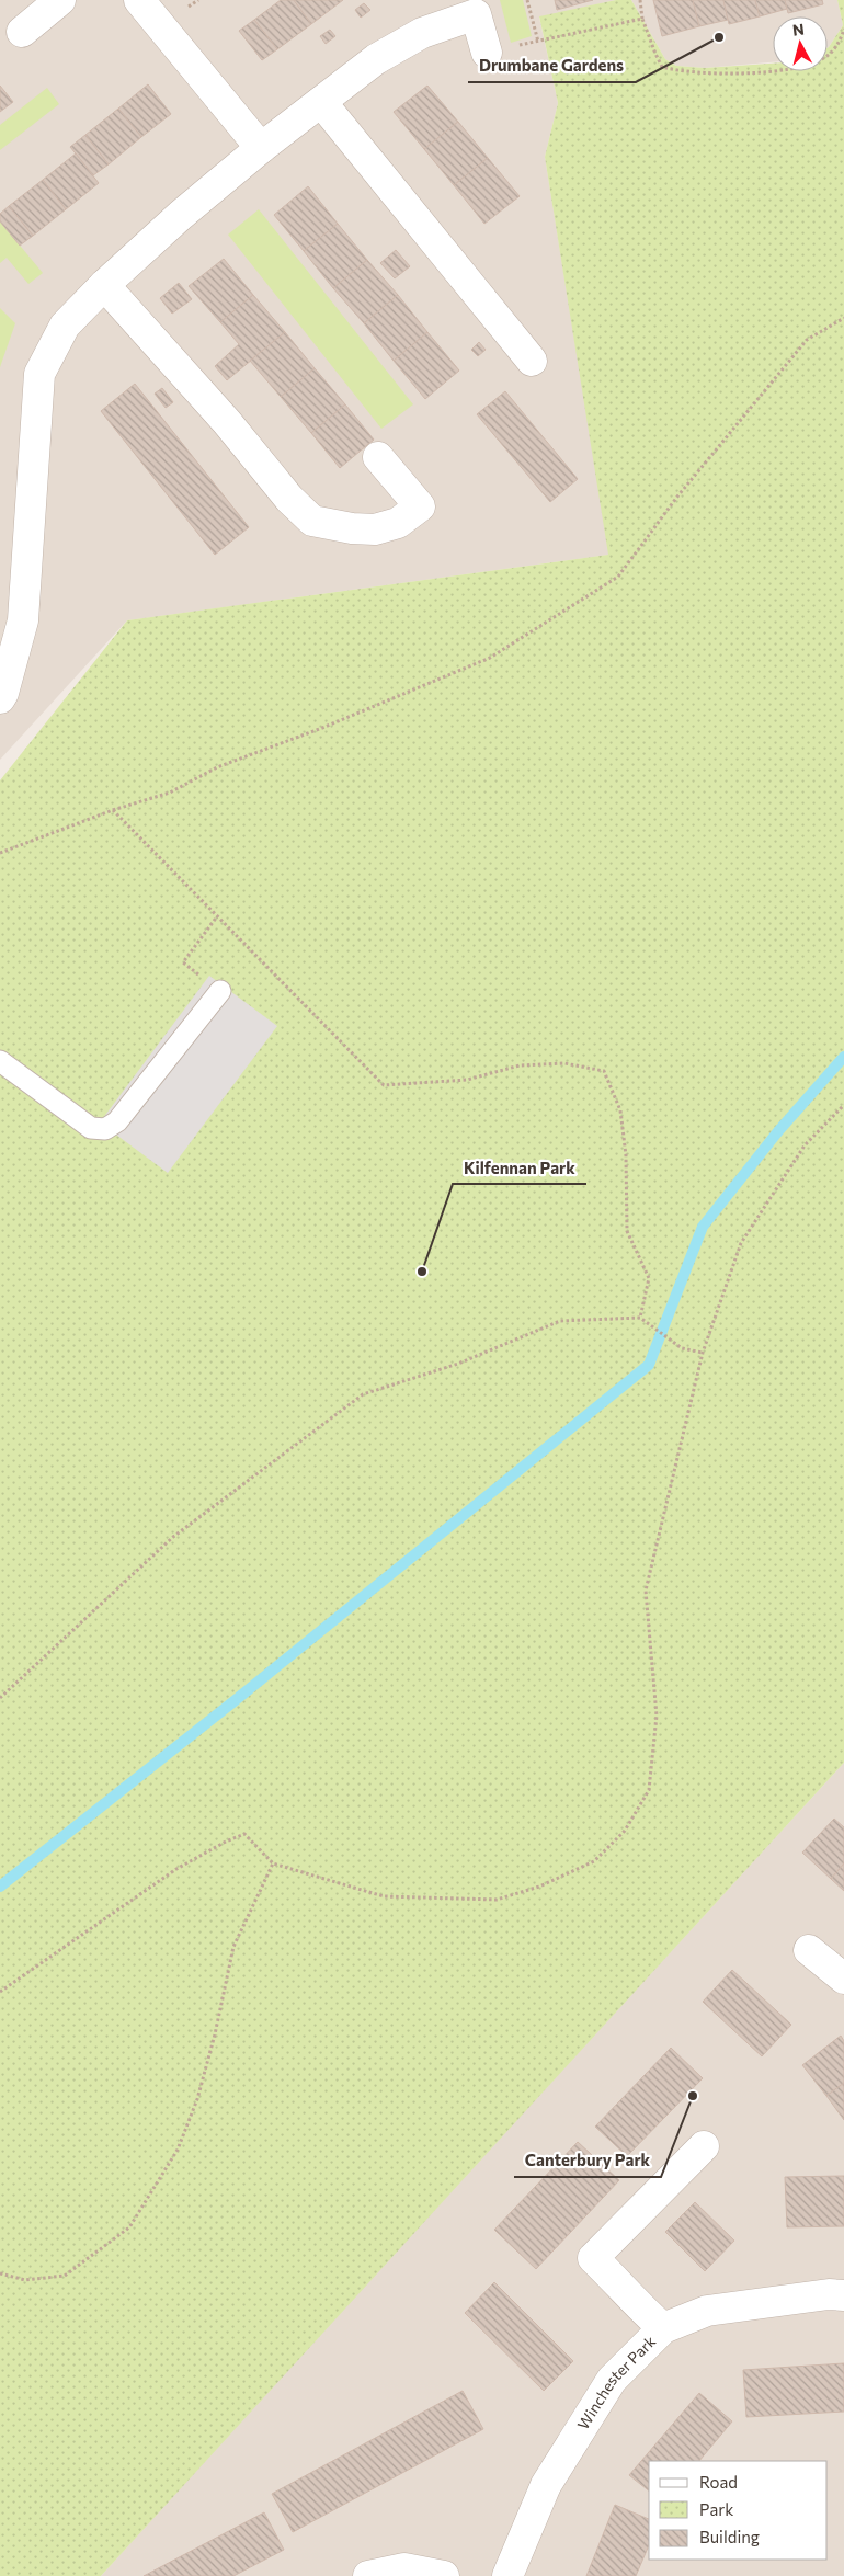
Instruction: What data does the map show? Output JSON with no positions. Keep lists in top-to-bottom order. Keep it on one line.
{"streets":{"street":["Winchester Park"]},"places":["Drumbane Gardens","Kilfennan Park","Canterbury Park"],"legend":["Road","Park","Building"],"north":"top"}
